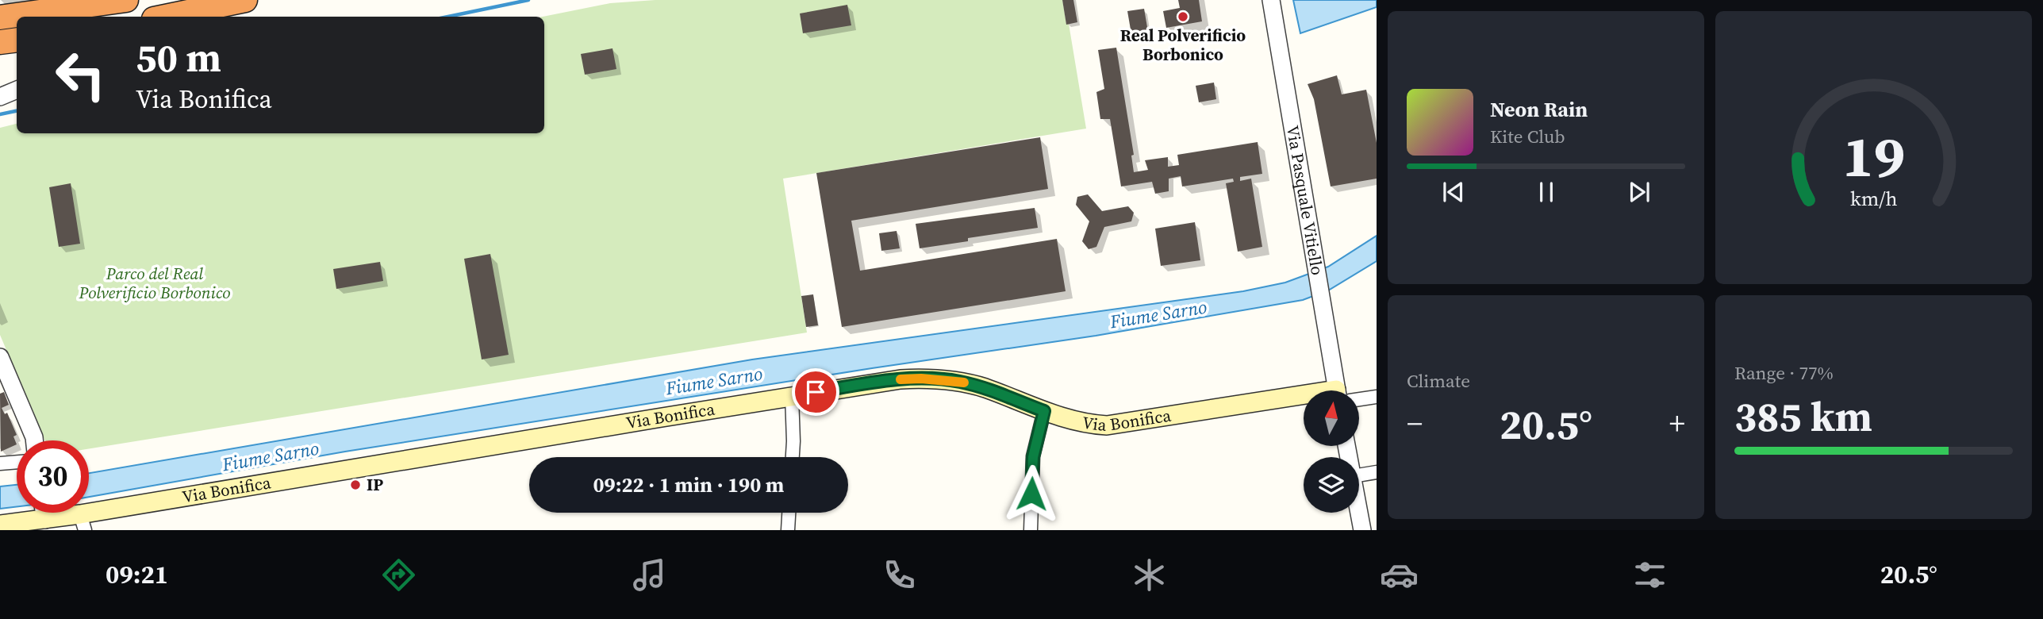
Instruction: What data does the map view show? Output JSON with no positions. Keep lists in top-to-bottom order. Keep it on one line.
{"streets":{"main road":["Via Bonifica"],"street":["Via Pasquale Vitiello"]},"water":["Fiume Sarno"],"parks":["Parco del Real Polverificio Borbonico"],"places":["Real Polverificio Borbonico","IP"],"north":"top","page":{"turn":["50 m","Via Bonifica"],"song":["Neon Rain","Kite Club"],"tile":["Climate",["Range · 77%","385 km"]],"heat":["−","20.5°","+"],"limit":"30","trip":"09:22 · 1 min · 190 m","tabs":["09:21","20.5°"],"gauge":["19","km/h"]}}
